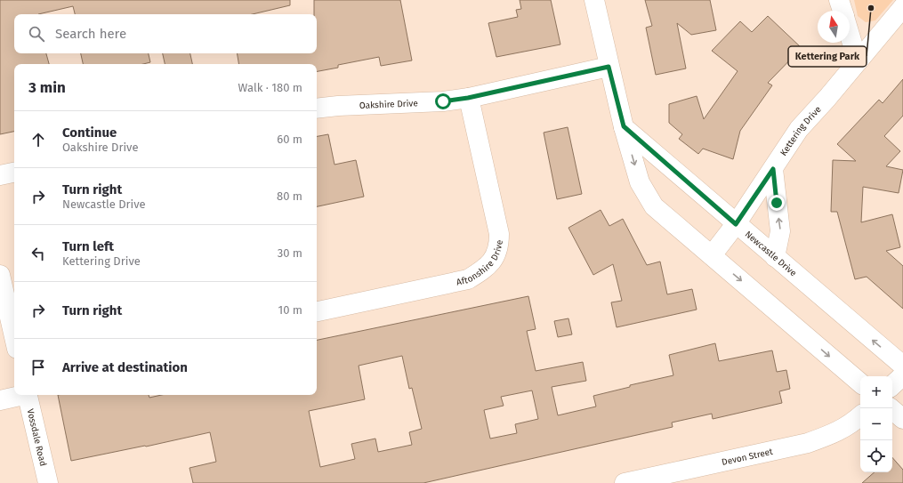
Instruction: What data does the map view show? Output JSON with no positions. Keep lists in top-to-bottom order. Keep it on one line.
{"streets":{"street":["Oakshire Drive","Kettering Drive","Newcastle Drive","Aftonshire Drive","Vossdale Road","Devon Street"]},"crossings":[["Oakshire Drive","Aftonshire Drive"],["Kettering Drive","Newcastle Drive"]],"places":["Kettering Park"],"north":"top","page":{"search":"Search here","heading":["3 min","Walk · 180 m"],"list":[["Continue","Oakshire Drive","60 m"],["Turn right","Newcastle Drive","80 m"],["Turn left","Kettering Drive","30 m"],["Turn right","10 m"],"Arrive at destination"],"map_buttons":["+","−"]}}
